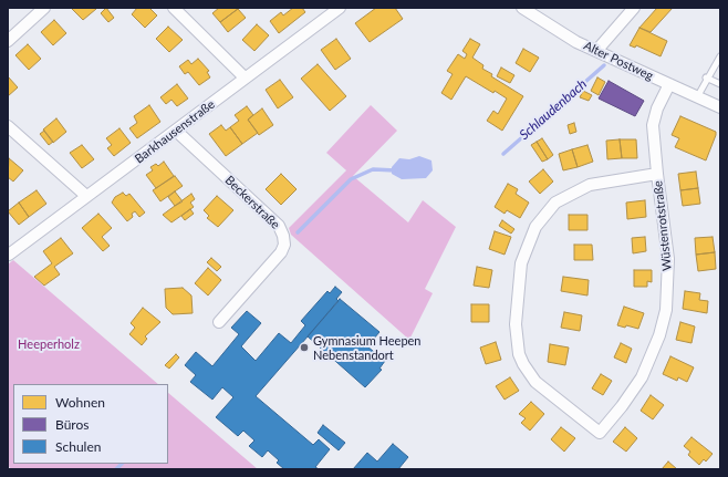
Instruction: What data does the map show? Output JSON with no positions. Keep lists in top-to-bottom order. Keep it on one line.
{"streets":{"street":["Alter Postweg","Barkhausenstraße","Beckerstraße","Wüstenrotstraße"]},"crossings":[["Alter Postweg","Wüstenrotstraße"],["Barkhausenstraße","Beckerstraße"]],"water":["Schlaudenbach"],"parks":["Heeperholz"],"places":["Gymnasium Heepen Nebenstandort"],"legend":["Wohnen","Büros","Schulen"]}
